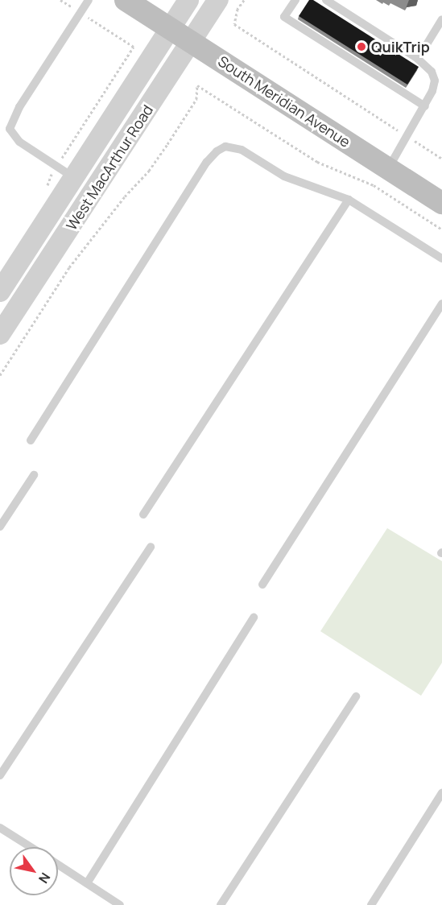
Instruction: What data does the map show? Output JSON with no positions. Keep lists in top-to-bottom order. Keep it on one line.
{"streets":{"main road":["South Meridian Avenue"],"street":["West MacArthur Road"]},"crossings":[["South Meridian Avenue","West MacArthur Road"]],"places":["QuikTrip"],"north":"bottom right"}
